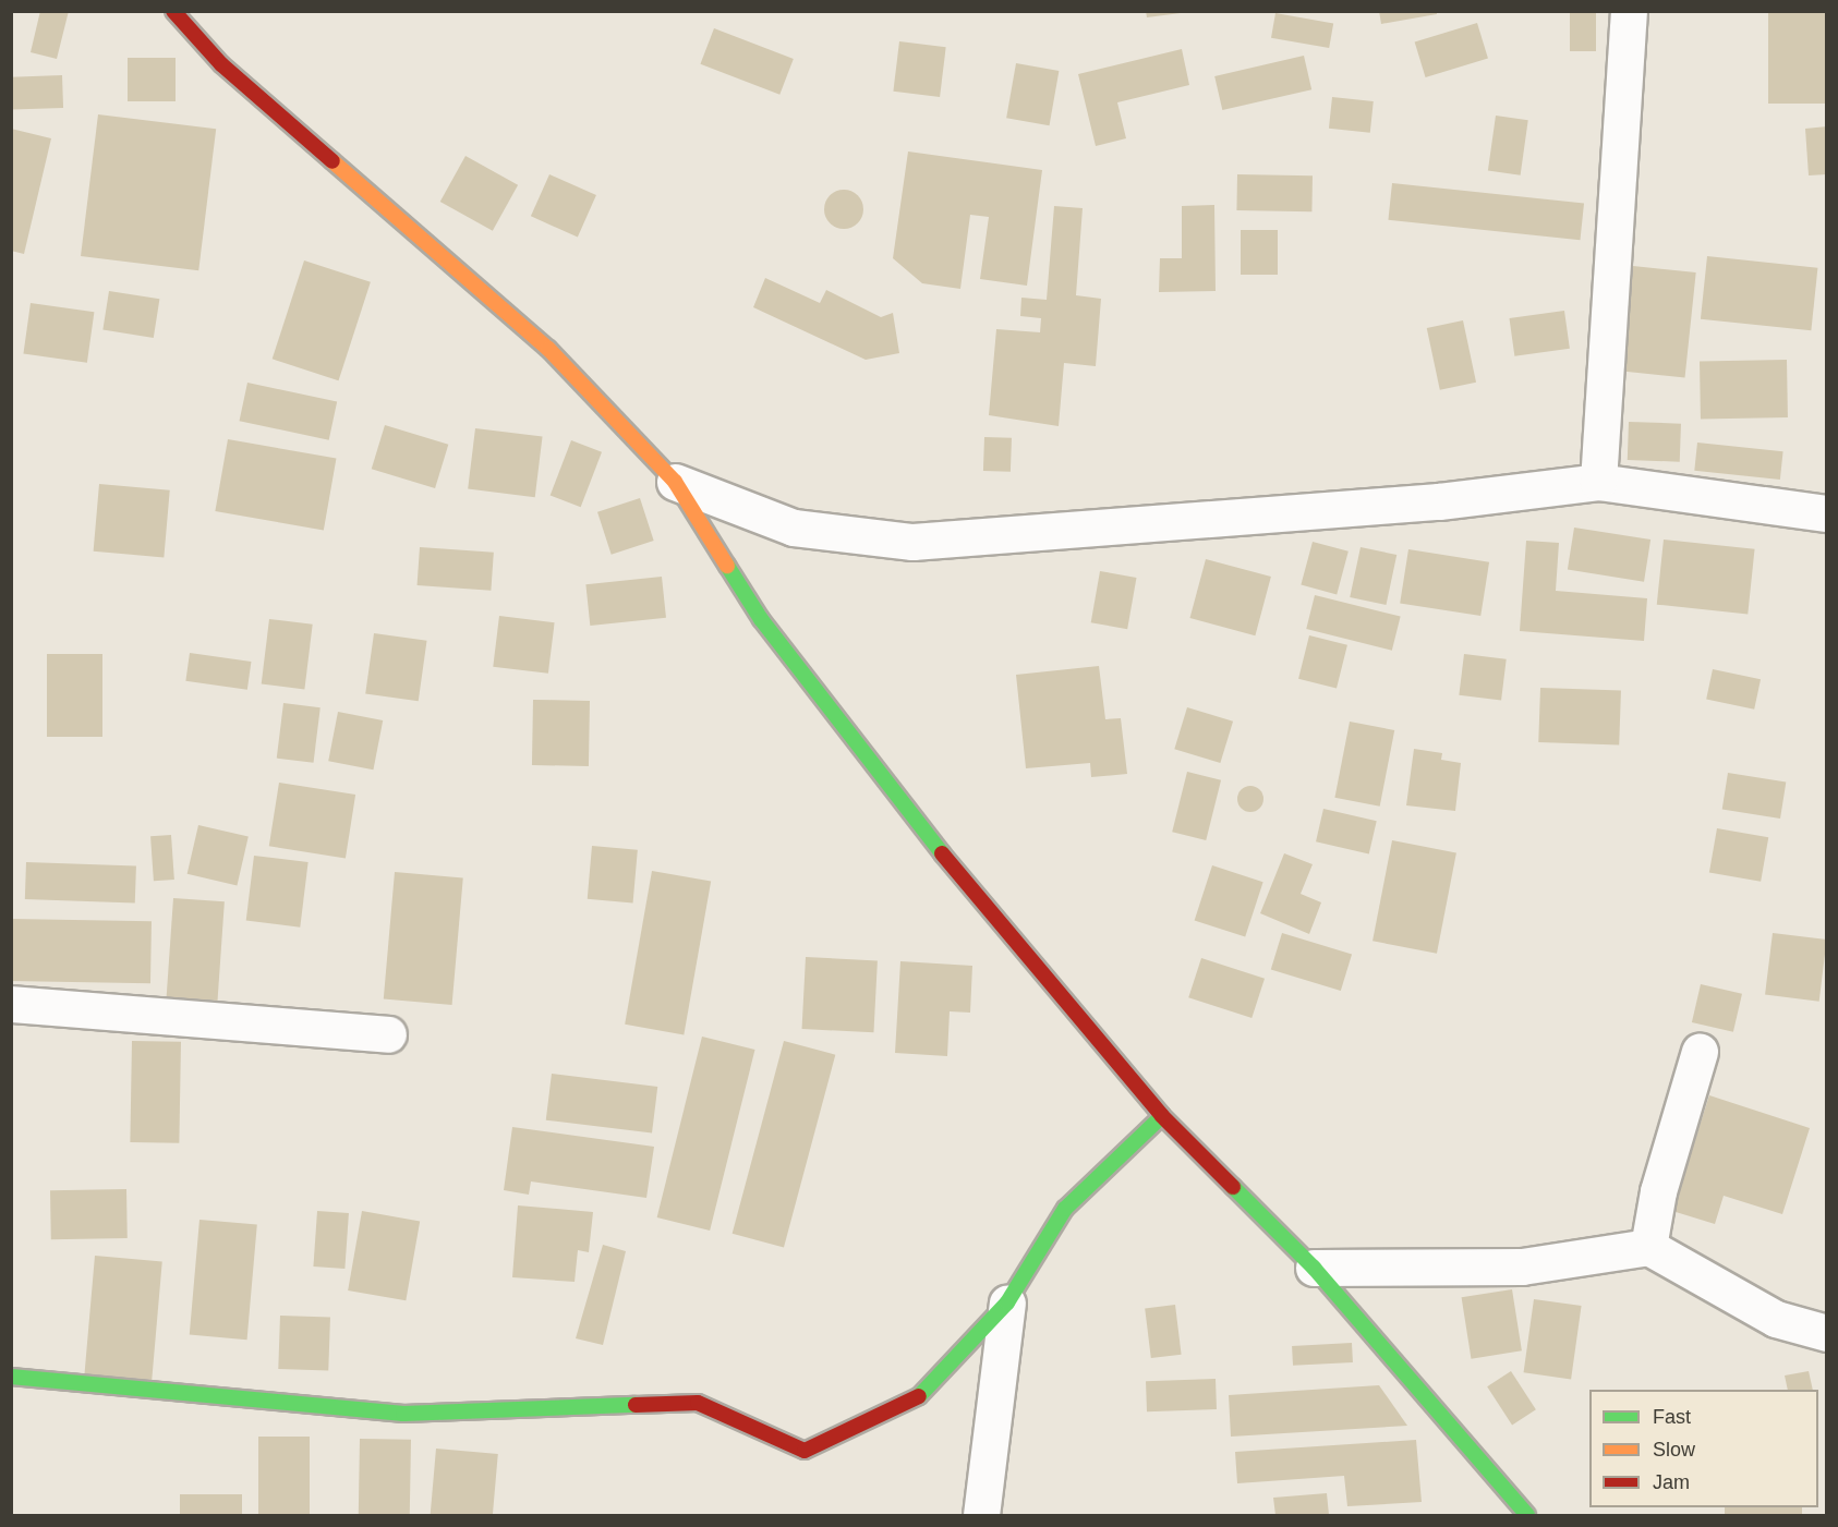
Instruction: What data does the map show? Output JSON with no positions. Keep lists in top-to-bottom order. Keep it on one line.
{"legend":["Fast","Slow","Jam"]}
